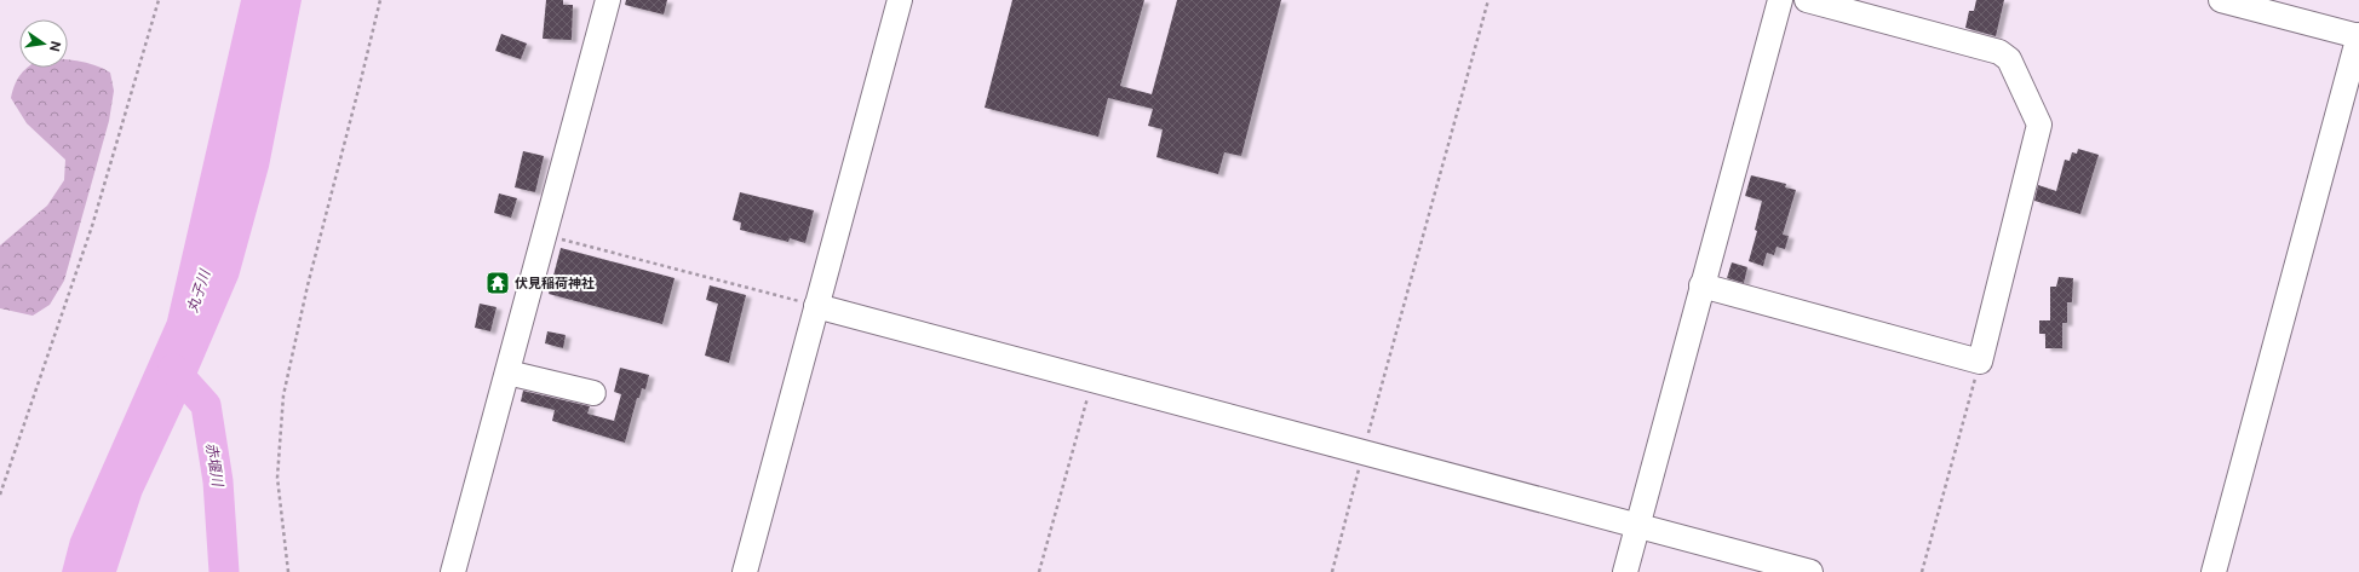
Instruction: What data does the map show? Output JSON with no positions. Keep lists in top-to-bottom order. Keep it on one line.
{"water":["丸子川","赤堰川"],"places":{"temple":["伏見稲荷神社"]},"north":"right"}
